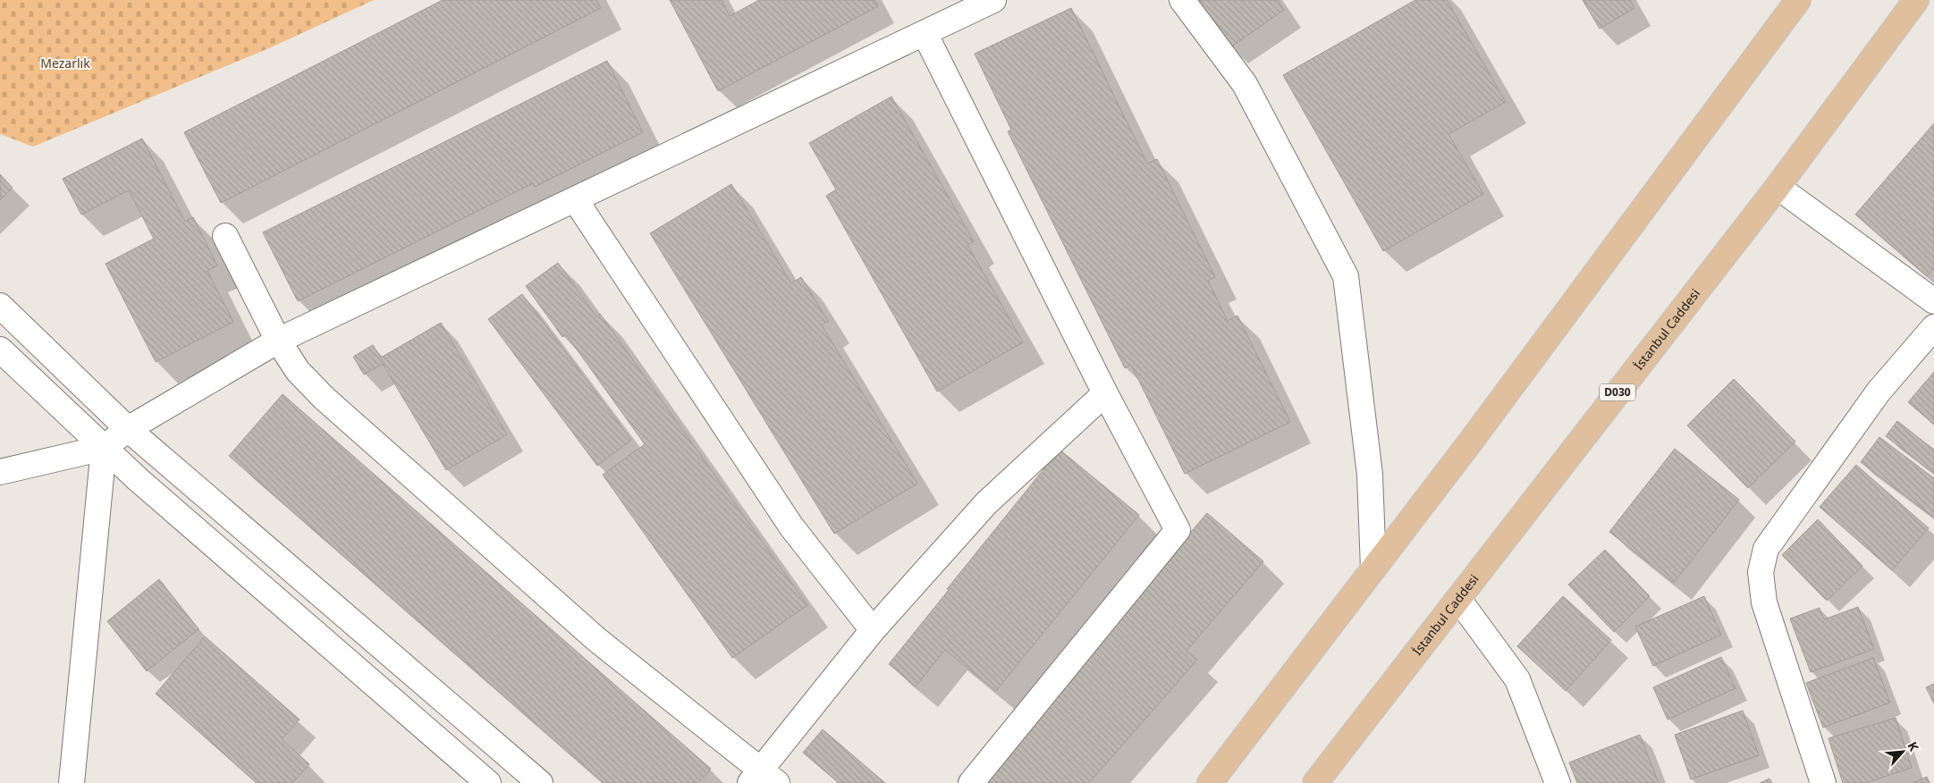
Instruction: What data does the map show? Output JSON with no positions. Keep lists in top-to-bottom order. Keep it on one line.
{"streets":{"main road":["İstanbul Caddesi","D030"]},"parks":["Mezarlık"],"north":"top right"}
